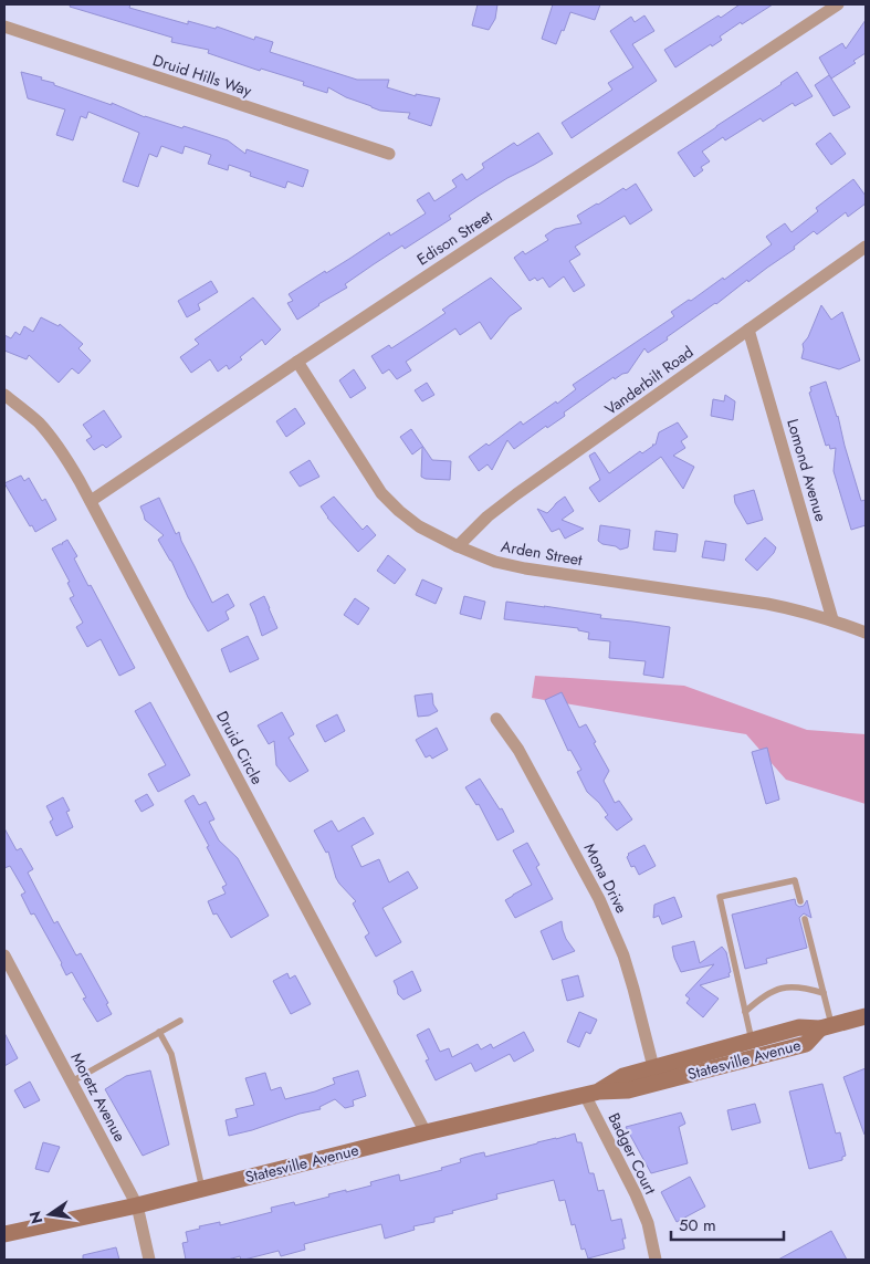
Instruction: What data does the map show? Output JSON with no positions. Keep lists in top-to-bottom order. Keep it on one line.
{"streets":{"main road":["Statesville Avenue"],"street":["Druid Hills Way","Edison Street","Vanderbilt Road","Lomond Avenue","Arden Street","Druid Circle","Mona Drive","Moretz Avenue","Badger Court"]},"crossings":[["Edison Street","Arden Street"],["Edison Street","Druid Circle"],["Vanderbilt Road","Lomond Avenue"],["Vanderbilt Road","Arden Street"],["Lomond Avenue","Arden Street"],["Druid Circle","Statesville Avenue"],["Mona Drive","Statesville Avenue"],["Statesville Avenue","Moretz Avenue"],["Statesville Avenue","Badger Court"]],"scale_bar":"50 m","north":"left"}
